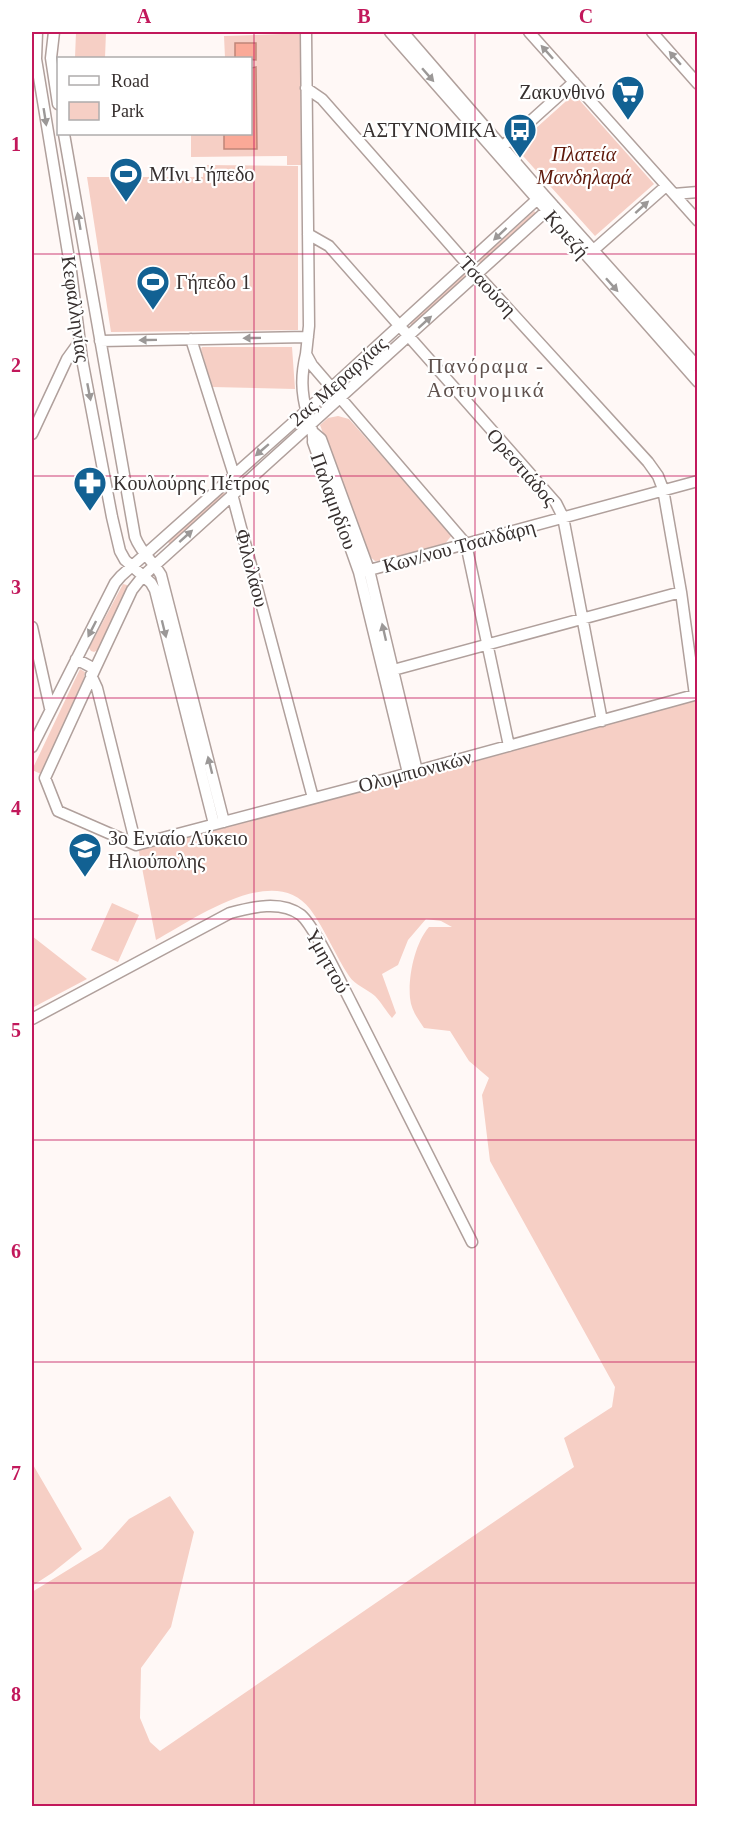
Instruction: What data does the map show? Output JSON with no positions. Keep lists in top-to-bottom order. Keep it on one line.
{"streets":{"street":["Κριεζή","Τσαούση","Κεφαλληνίας","2ας Μεραρχίας","Ορεστιάδος","Παλαμηδίου","Κων/νου Τσαλδάρη","Φιλολάου","Ολυμπιονικών","Υμηττού"]},"crossings":[["Κριεζή","2ας Μεραρχίας"],["Τσαούση","2ας Μεραρχίας"],["Τσαούση","Παλαμηδίου"],["Τσαούση","Κων/νου Τσαλδάρη"],["Τσαούση","Ολυμπιονικών"],["Κεφαλληνίας","2ας Μεραρχίας"],["Κεφαλληνίας","Ολυμπιονικών"],["2ας Μεραρχίας","Ορεστιάδος"],["2ας Μεραρχίας","Παλαμηδίου"],["2ας Μεραρχίας","Φιλολάου"],["2ας Μεραρχίας","Ολυμπιονικών"],["Ορεστιάδος","Παλαμηδίου"],["Ορεστιάδος","Κων/νου Τσαλδάρη"],["Παλαμηδίου","Κων/νου Τσαλδάρη"],["Παλαμηδίου","Ολυμπιονικών"],["Φιλολάου","Ολυμπιονικών"]],"districts":["Πανόραμα - Αστυνομικά"],"parks":["Πλατεία Μανδηλαρά"],"places":{"supermarket":["Ζακυνθινό"],"bus stop":["ΑΣΤΥΝΟΜΙΚΑ"],"sports":["ΜΊνι Γήπεδο","Γήπεδο 1"],"pharmacy":["Κουλούρης Πέτρος"],"school or university":["3ο Ενιαίο Λύκειο Ηλιούπολης"]},"legend":["Road","Park"],"grid":{"columns":["A","B","C"],"rows":["1","2","3","4","5","6","7","8"]}}
